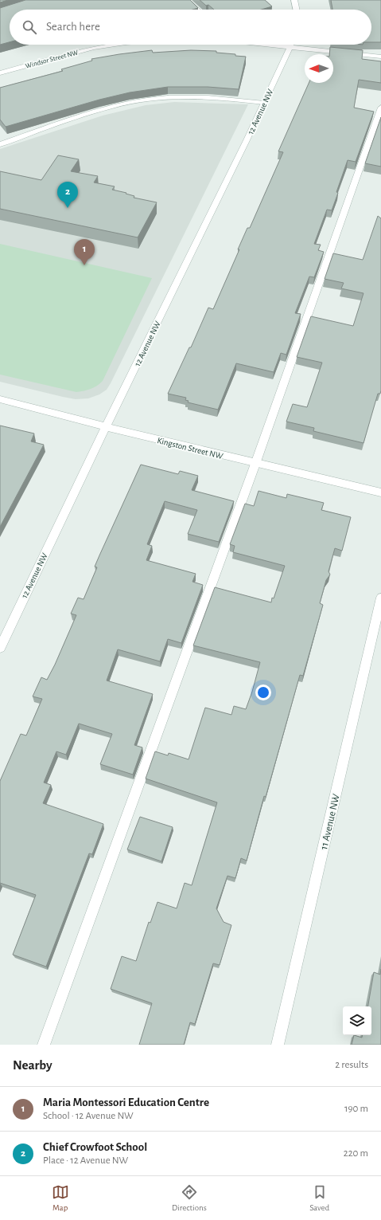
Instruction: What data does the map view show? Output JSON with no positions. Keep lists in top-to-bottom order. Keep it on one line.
{"streets":{"street":["Windsor Street NW","12 Avenue NW","Kingston Street NW","11 Avenue NW"]},"crossings":[["12 Avenue NW","Kingston Street NW"]],"north":"left","page":{"search":"Search here","pins":["2","1"],"heading":["Nearby","2 results"],"list":[{"mark":"1","name":"Maria Montessori Education Centre","note":"School · 12 Avenue NW","value":"190 m"},{"mark":"2","name":"Chief Crowfoot School","note":"Place · 12 Avenue NW","value":"220 m"}],"nav":["Map","Directions","Saved"]}}
